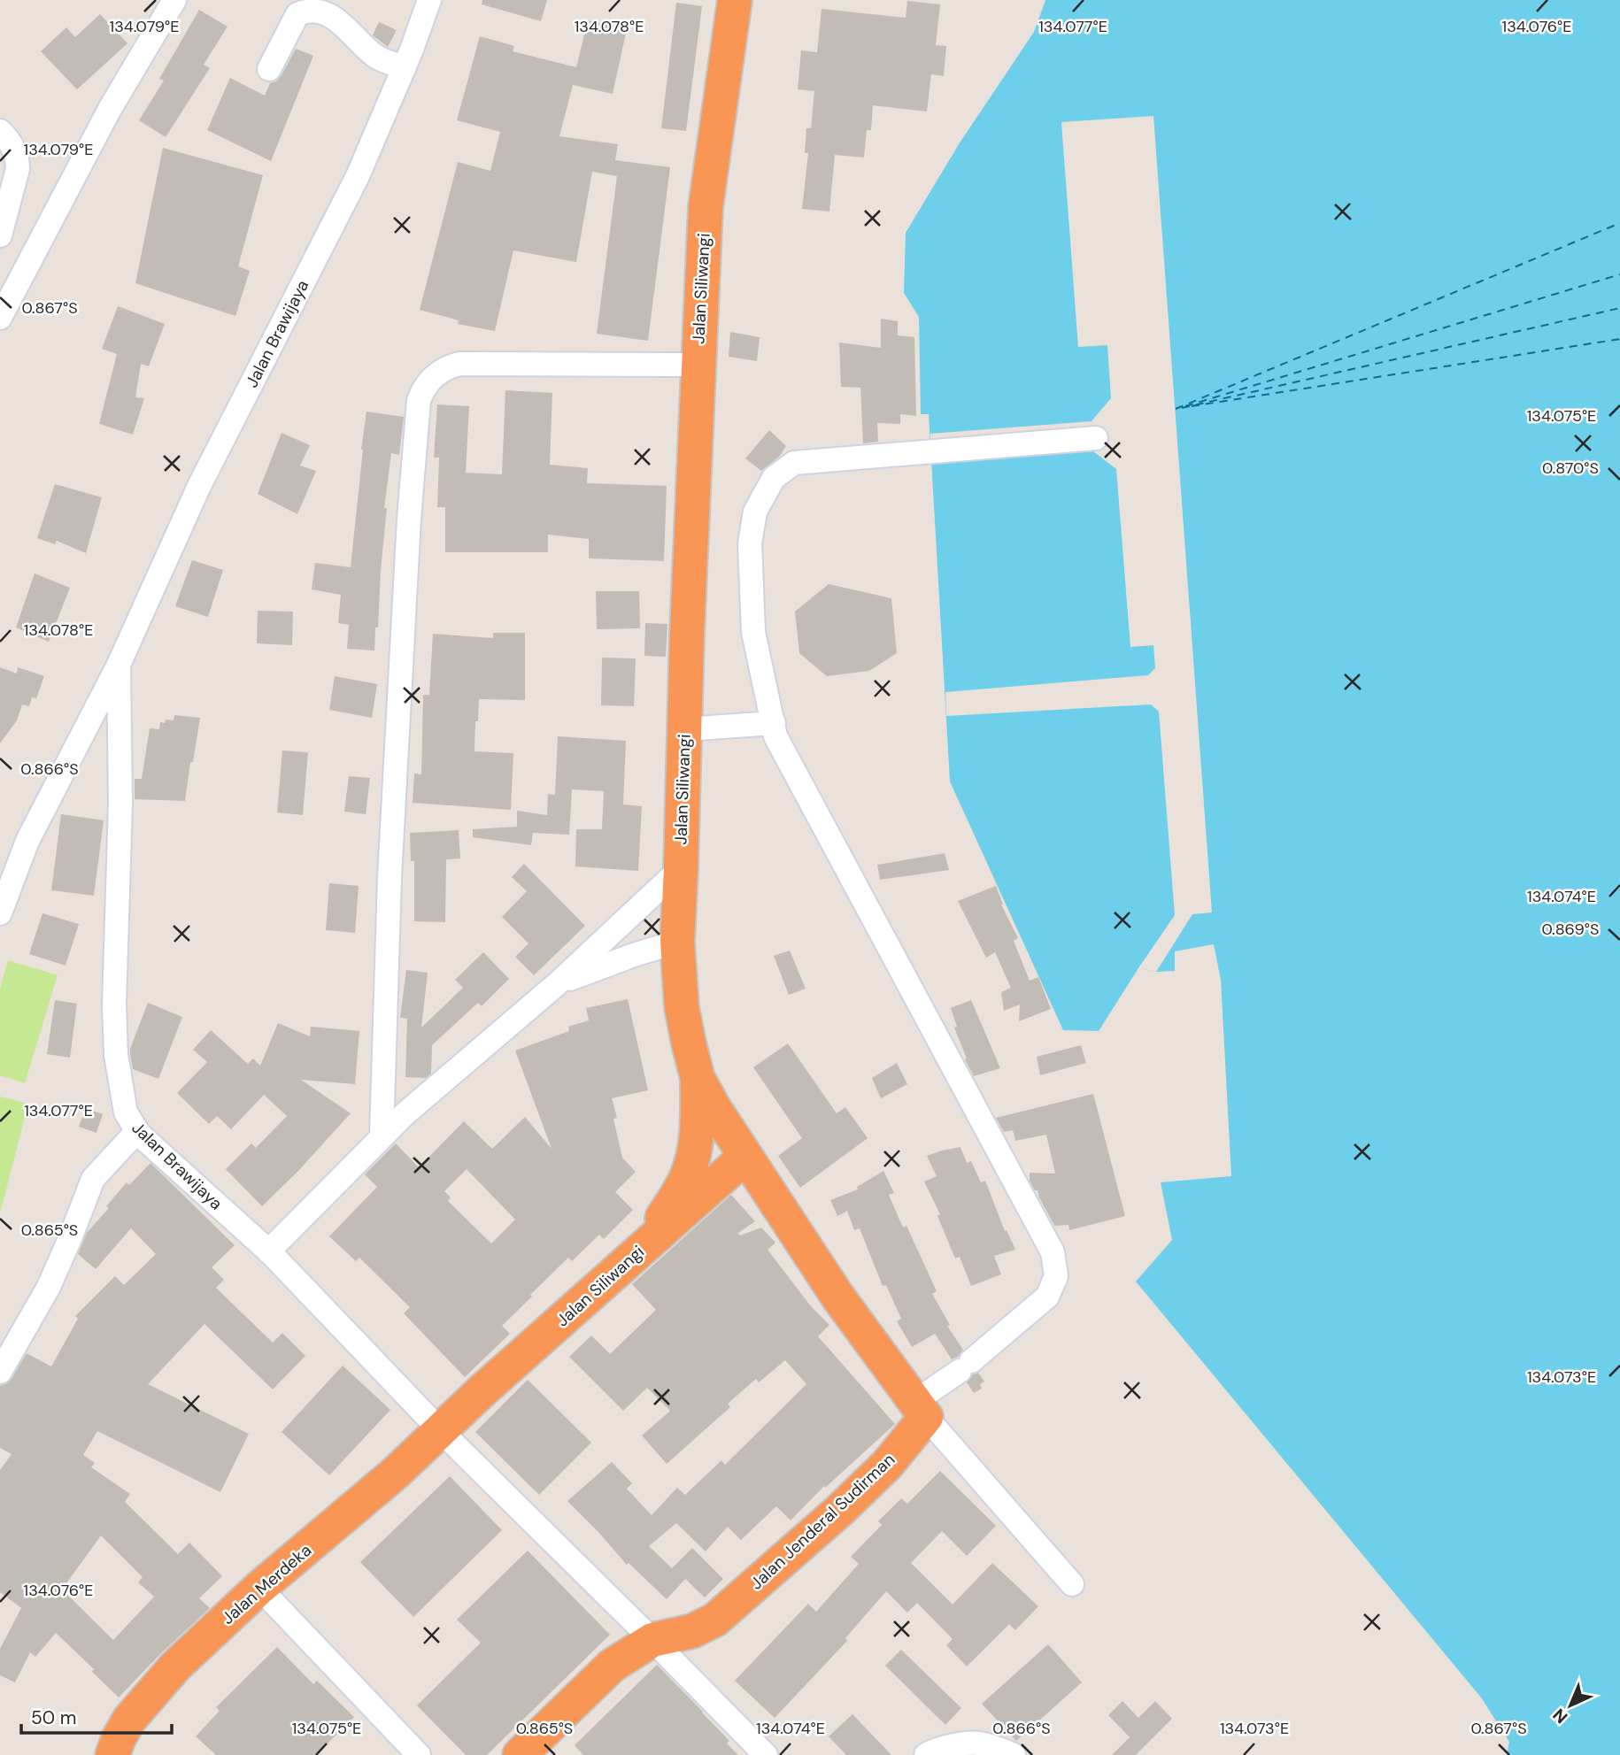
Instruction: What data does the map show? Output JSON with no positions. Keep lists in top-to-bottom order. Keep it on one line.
{"streets":{"highway":["Jalan Siliwangi","Jalan Jenderal Sudirman","Jalan Merdeka"],"street":["Jalan Brawijaya"]},"crossings":[["Jalan Siliwangi","Jalan Brawijaya"],["Jalan Siliwangi","Jalan Merdeka"],["Jalan Brawijaya","Jalan Jenderal Sudirman"],["Jalan Brawijaya","Jalan Merdeka"]],"scale_bar":"50 m","north":"bottom left","coordinates":["134.078°E","134.079°E","134.077°E","134.076°E","0.867°S","134.075°E","0.870°S","0.866°S","134.074°E","0.869°S","0.865°S","134.073°E"]}
